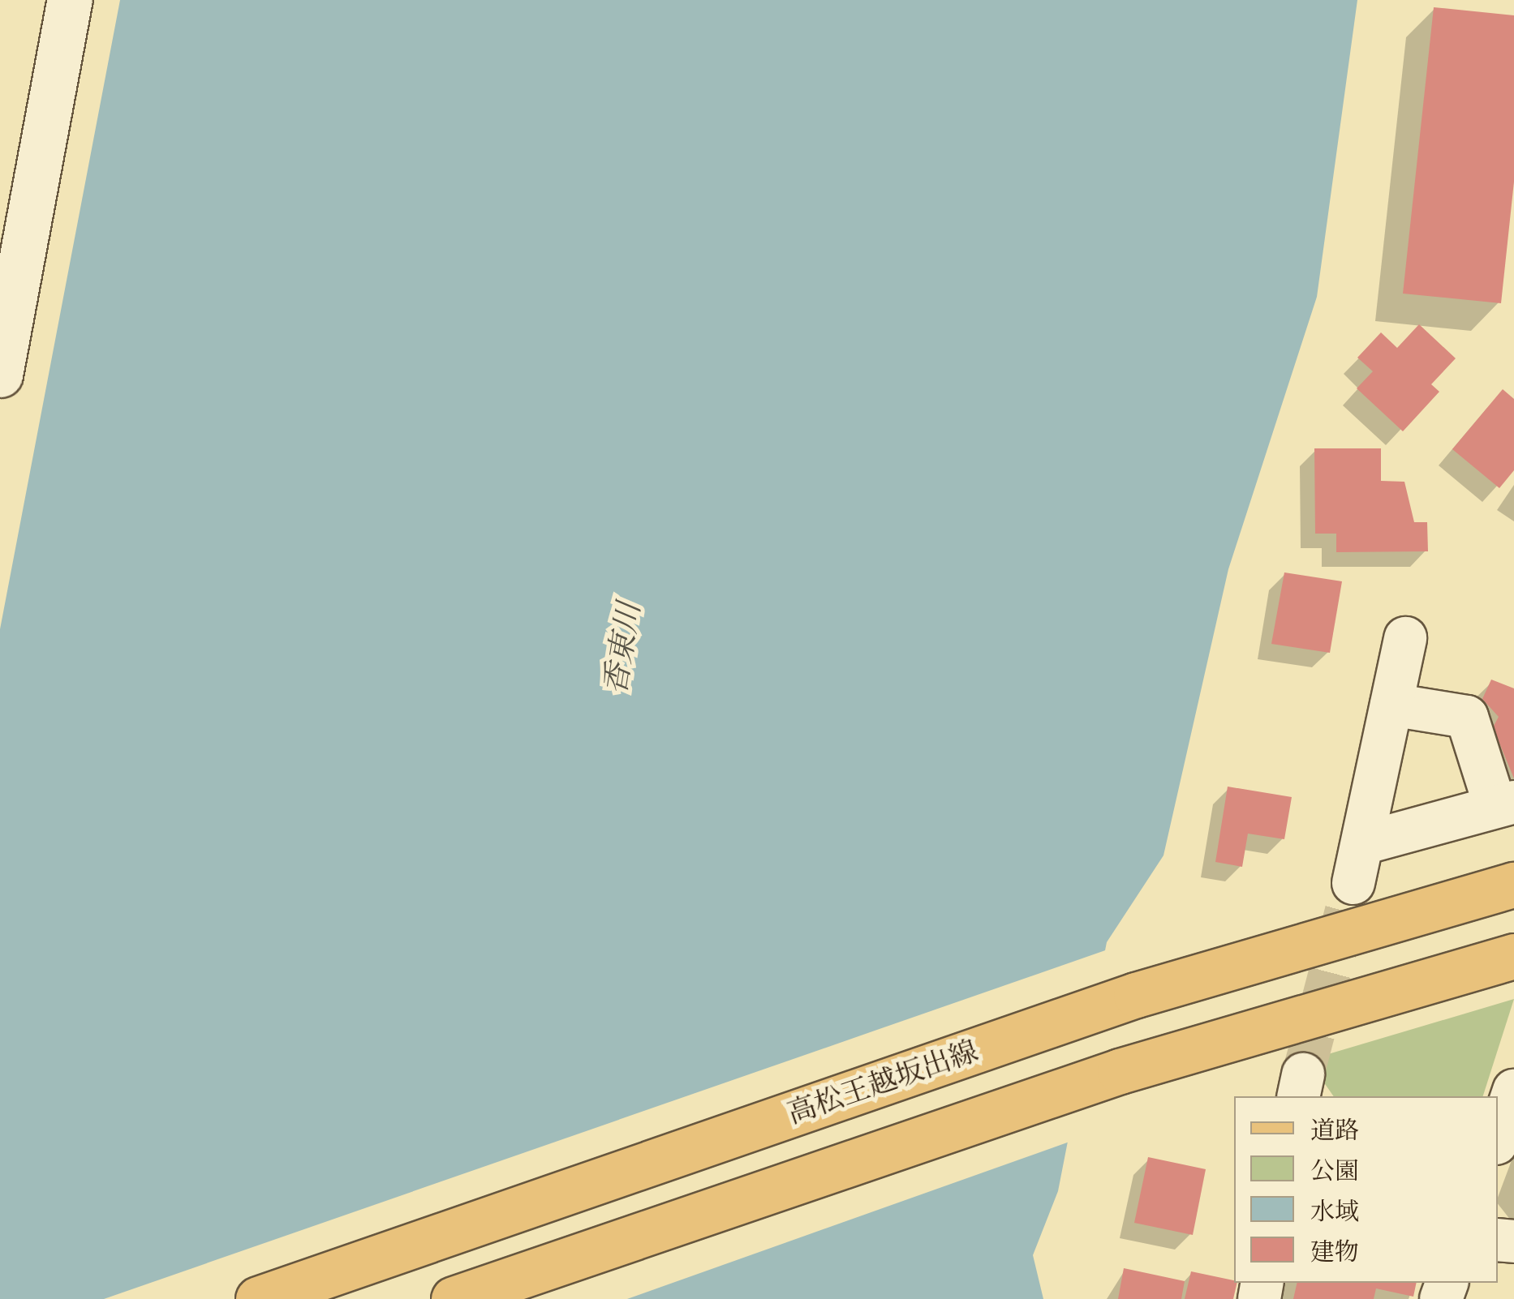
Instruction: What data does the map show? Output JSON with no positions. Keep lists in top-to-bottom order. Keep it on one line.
{"streets":{"main road":["高松王越坂出線"]},"water":["香東川"],"legend":["道路","公園","水域","建物"]}
